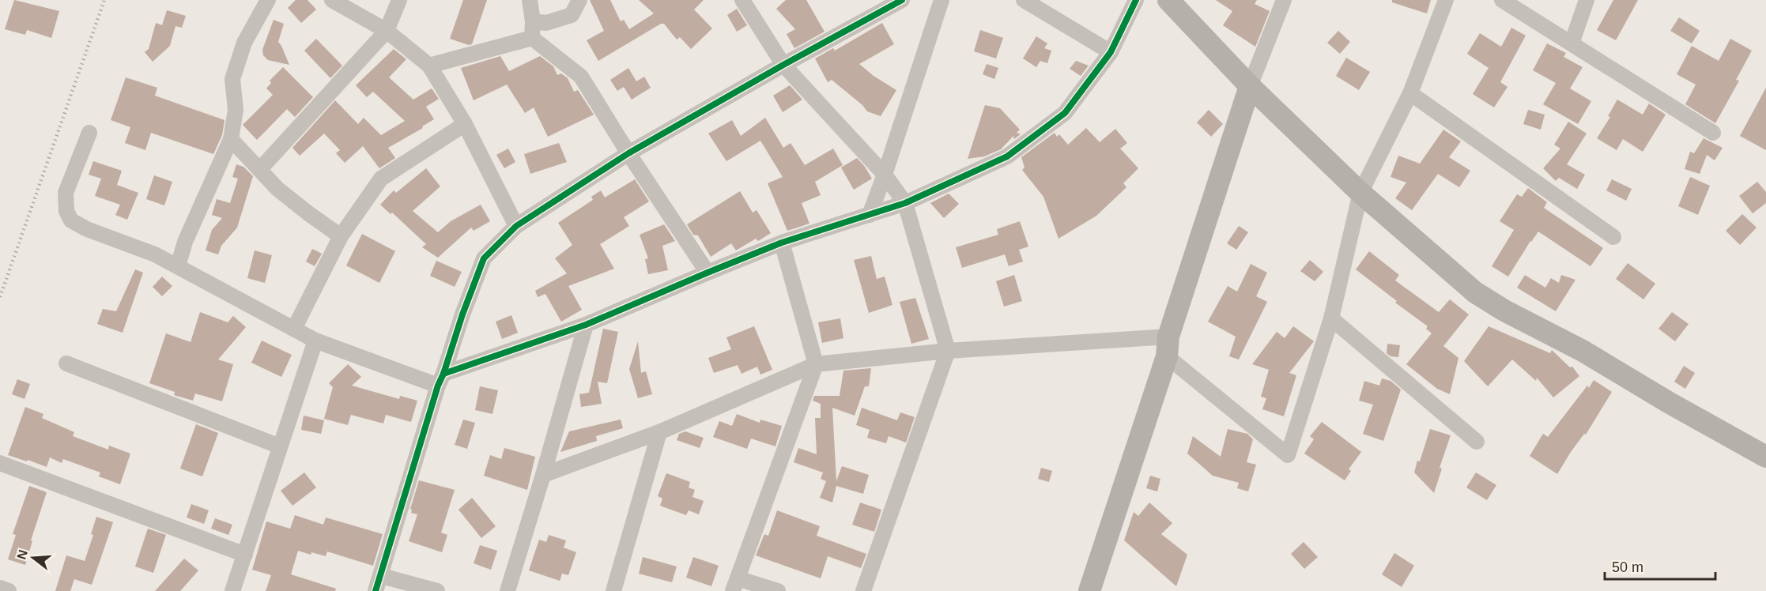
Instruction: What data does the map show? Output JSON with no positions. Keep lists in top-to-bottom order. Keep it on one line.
{"scale_bar":"50 m","north":"left"}
